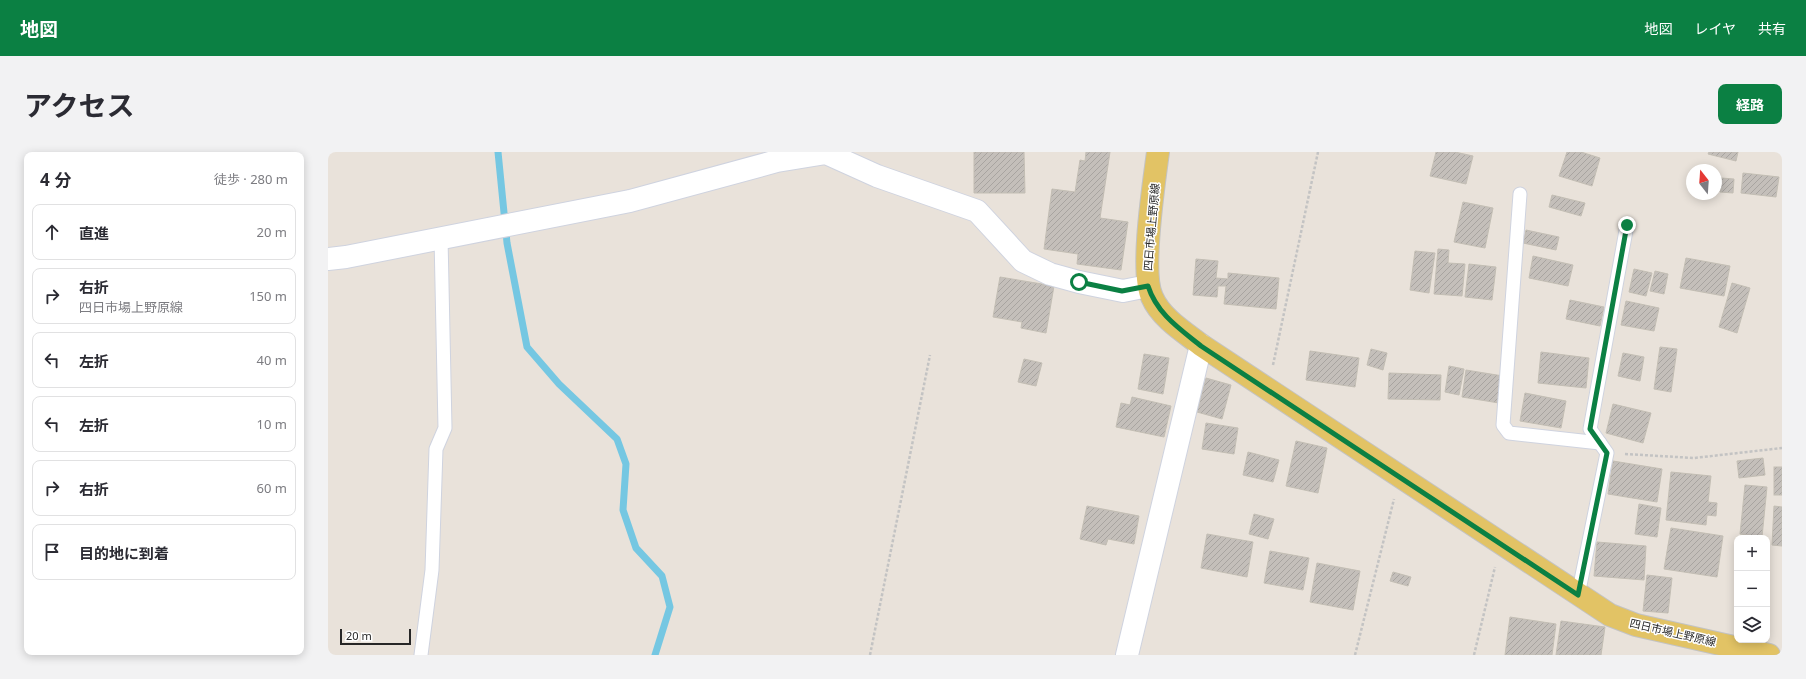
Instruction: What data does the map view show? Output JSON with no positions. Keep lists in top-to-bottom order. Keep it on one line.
{"streets":{"main road":["四日市場上野原線"]},"scale_bar":"20 m","north":"top","page":{"header":"地図","nav":["地図","レイヤ","共有"],"title":"アクセス","buttons":"経路","heading":["4 分","徒歩 · 280 m"],"list":[["直進","20 m"],["右折","四日市場上野原線","150 m"],["左折","40 m"],["左折","10 m"],["右折","60 m"],"目的地に到着"],"map_buttons":["+","−"],"scale":"20 m"}}
